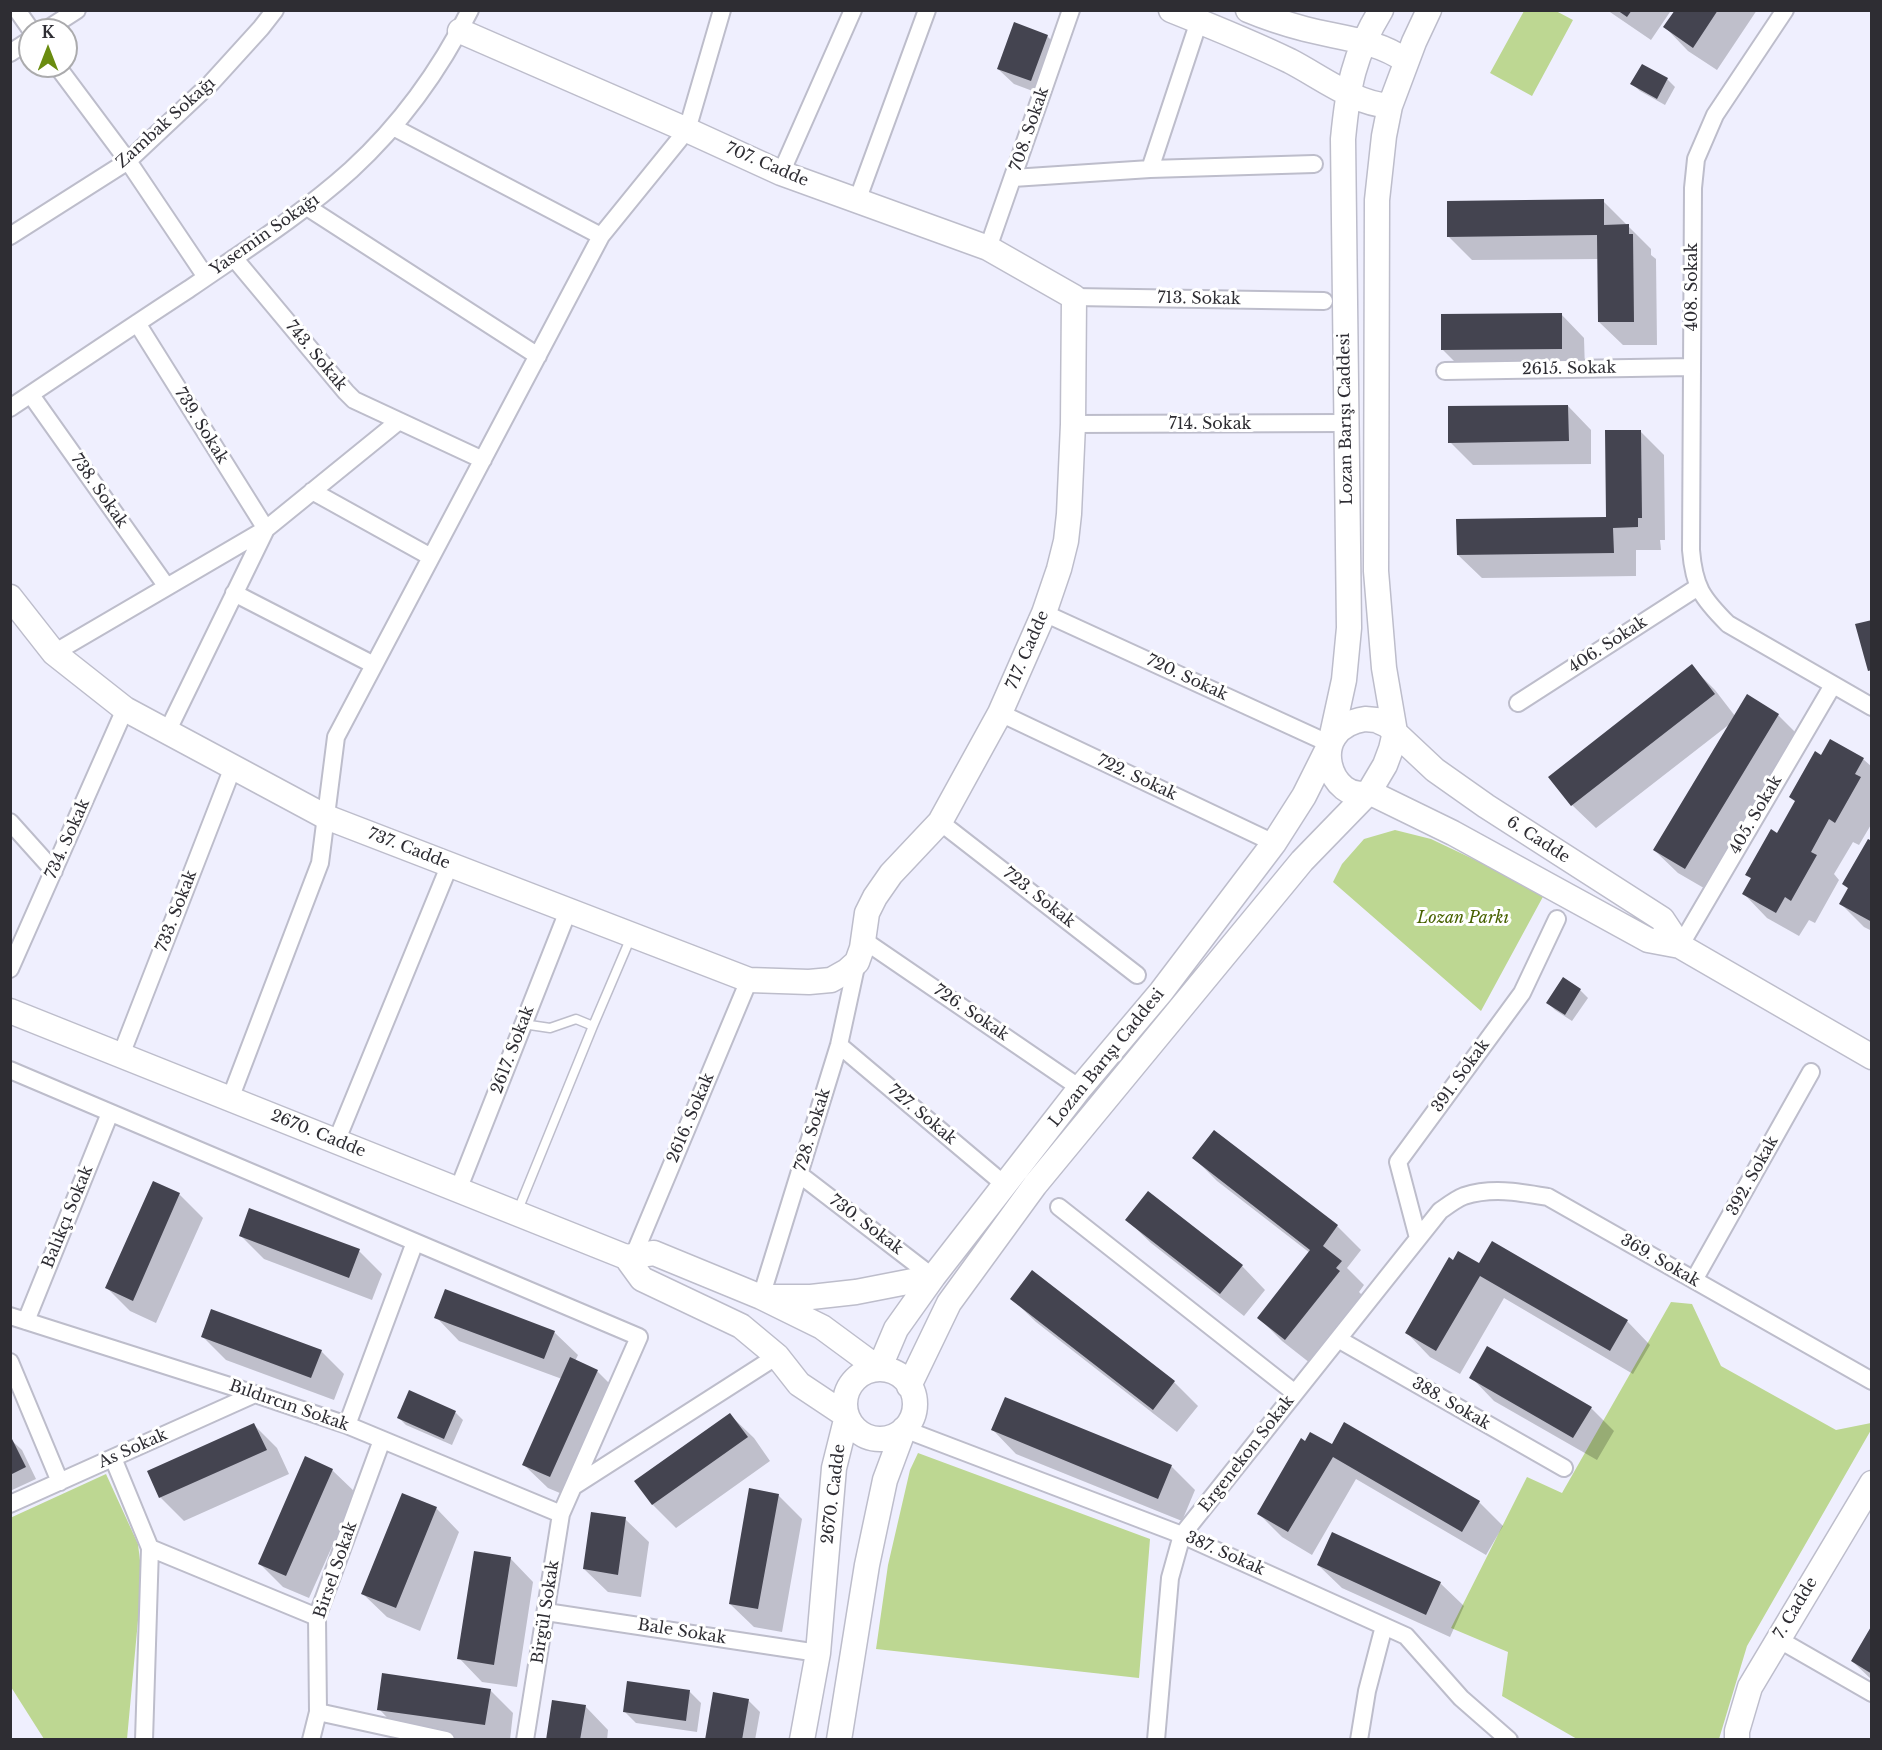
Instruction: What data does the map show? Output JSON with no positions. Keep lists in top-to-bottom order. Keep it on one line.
{"streets":{"main road":["707. Cadde","Lozan Barışı Caddesi","717. Cadde","6. Cadde","737. Cadde","2670. Cadde","7. Cadde"],"street":["Zambak Sokağı","708. Sokak","Yasemin Sokağı","408. Sokak","713. Sokak","743. Sokak","2615. Sokak","714. Sokak","739. Sokak","738. Sokak","406. Sokak","720. Sokak","722. Sokak","405. Sokak","734. Sokak","723. Sokak","733. Sokak","726. Sokak","2617. Sokak","391. Sokak","727. Sokak","2616. Sokak","728. Sokak","392. Sokak","Balıkçı Sokak","730. Sokak","369. Sokak","388. Sokak","Bıldırcın Sokak","As Sokak","Ergenekon Sokak","387. Sokak","Birsel Sokak","Birgül Sokak","Bale Sokak"]},"crossings":[["708. Sokak","707. Cadde"],["707. Cadde","Yasemin Sokağı"],["707. Cadde","713. Sokak"],["707. Cadde","717. Cadde"],["Yasemin Sokağı","743. Sokak"],["Yasemin Sokağı","739. Sokak"],["Yasemin Sokağı","738. Sokak"],["408. Sokak","2615. Sokak"],["408. Sokak","406. Sokak"],["713. Sokak","717. Cadde"],["Lozan Barışı Caddesi","714. Sokak"],["Lozan Barışı Caddesi","720. Sokak"],["Lozan Barışı Caddesi","722. Sokak"],["Lozan Barışı Caddesi","6. Cadde"],["Lozan Barışı Caddesi","726. Sokak"],["Lozan Barışı Caddesi","727. Sokak"],["Lozan Barışı Caddesi","2670. Cadde"],["Lozan Barışı Caddesi","730. Sokak"],["Lozan Barışı Caddesi","387. Sokak"],["714. Sokak","717. Cadde"],["717. Cadde","720. Sokak"],["717. Cadde","722. Sokak"],["717. Cadde","737. Cadde"],["717. Cadde","723. Sokak"],["717. Cadde","726. Sokak"],["717. Cadde","728. Sokak"],["720. Sokak","6. Cadde"],["405. Sokak","6. Cadde"],["734. Sokak","737. Cadde"],["737. Cadde","733. Sokak"],["737. Cadde","726. Sokak"],["737. Cadde","2617. Sokak"],["737. Cadde","2616. Sokak"],["737. Cadde","728. Sokak"],["733. Sokak","2670. Cadde"],["726. Sokak","728. Sokak"],["2617. Sokak","2670. Cadde"],["391. Sokak","Ergenekon Sokak"],["727. Sokak","728. Sokak"],["2616. Sokak","2670. Cadde"],["728. Sokak","2670. Cadde"],["728. Sokak","730. Sokak"],["2670. Cadde","387. Sokak"],["2670. Cadde","Bale Sokak"],["392. Sokak","369. Sokak"],["Balıkçı Sokak","Bıldırcın Sokak"],["369. Sokak","Ergenekon Sokak"],["388. Sokak","Ergenekon Sokak"],["Bıldırcın Sokak","As Sokak"],["Bıldırcın Sokak","Birsel Sokak"],["Bıldırcın Sokak","Birgül Sokak"],["Ergenekon Sokak","387. Sokak"],["Birgül Sokak","Bale Sokak"]],"parks":["Lozan Parkı"],"north":"top"}
